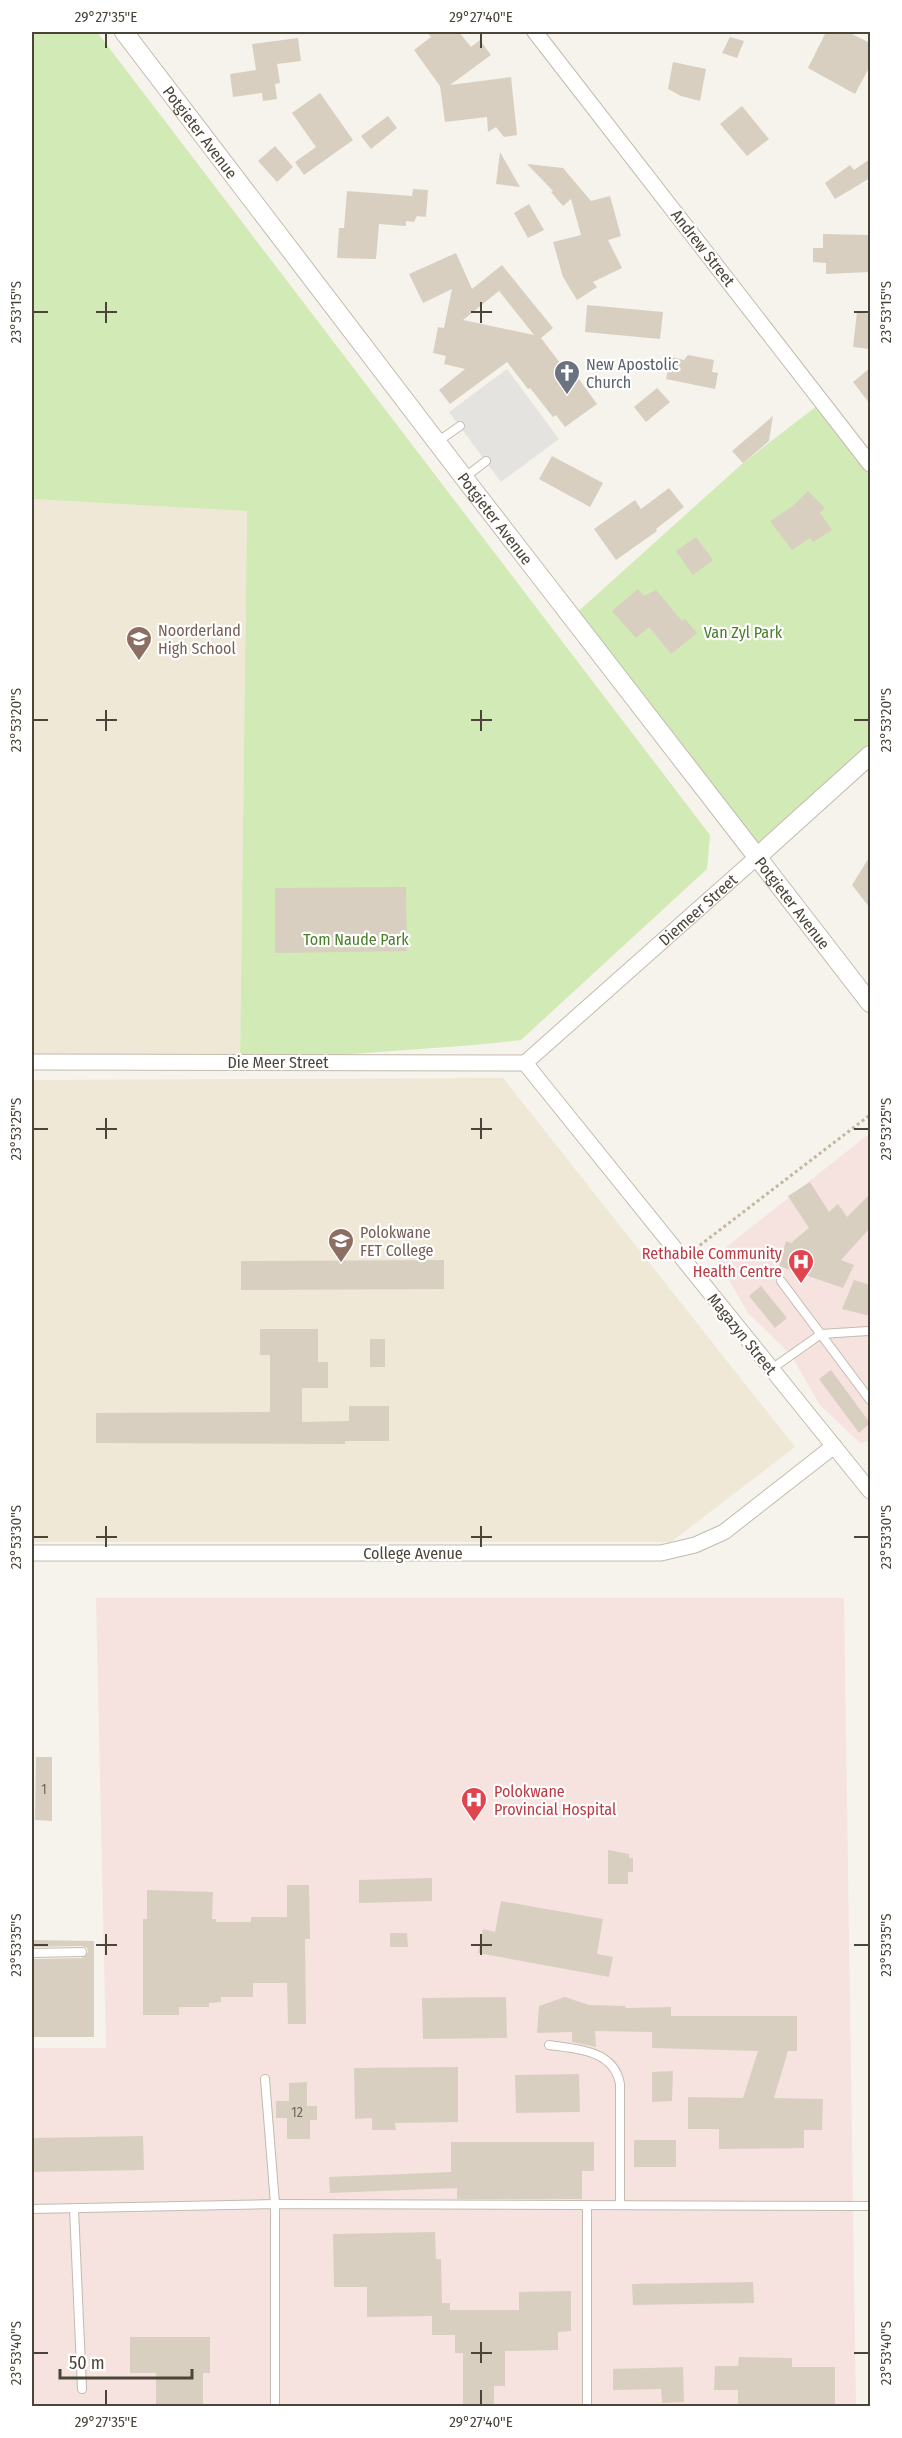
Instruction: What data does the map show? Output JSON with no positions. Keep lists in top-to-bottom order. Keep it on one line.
{"streets":{"street":["Potgieter Avenue","Andrew Street","Diemeer Street","Die Meer Street","Magazyn Street","College Avenue"]},"crossings":[["Potgieter Avenue","Diemeer Street"],["Diemeer Street","Die Meer Street"],["Diemeer Street","Magazyn Street"],["Die Meer Street","Magazyn Street"],["Magazyn Street","College Avenue"]],"parks":["Van Zyl Park","Tom Naude Park"],"places":{"church":["New Apostolic Church"],"school or university":["Noorderland High School","Polokwane FET College"],"hospital":["Rethabile Community Health Centre","Polokwane Provincial Hospital"]},"house_numbers":["1","12"],"scale_bar":"50 m","coordinates":["29°27'35\"E","29°27'40\"E","23°53'15\"S","23°53'20\"S","23°53'25\"S","23°53'30\"S","23°53'35\"S","23°53'40\"S"]}
